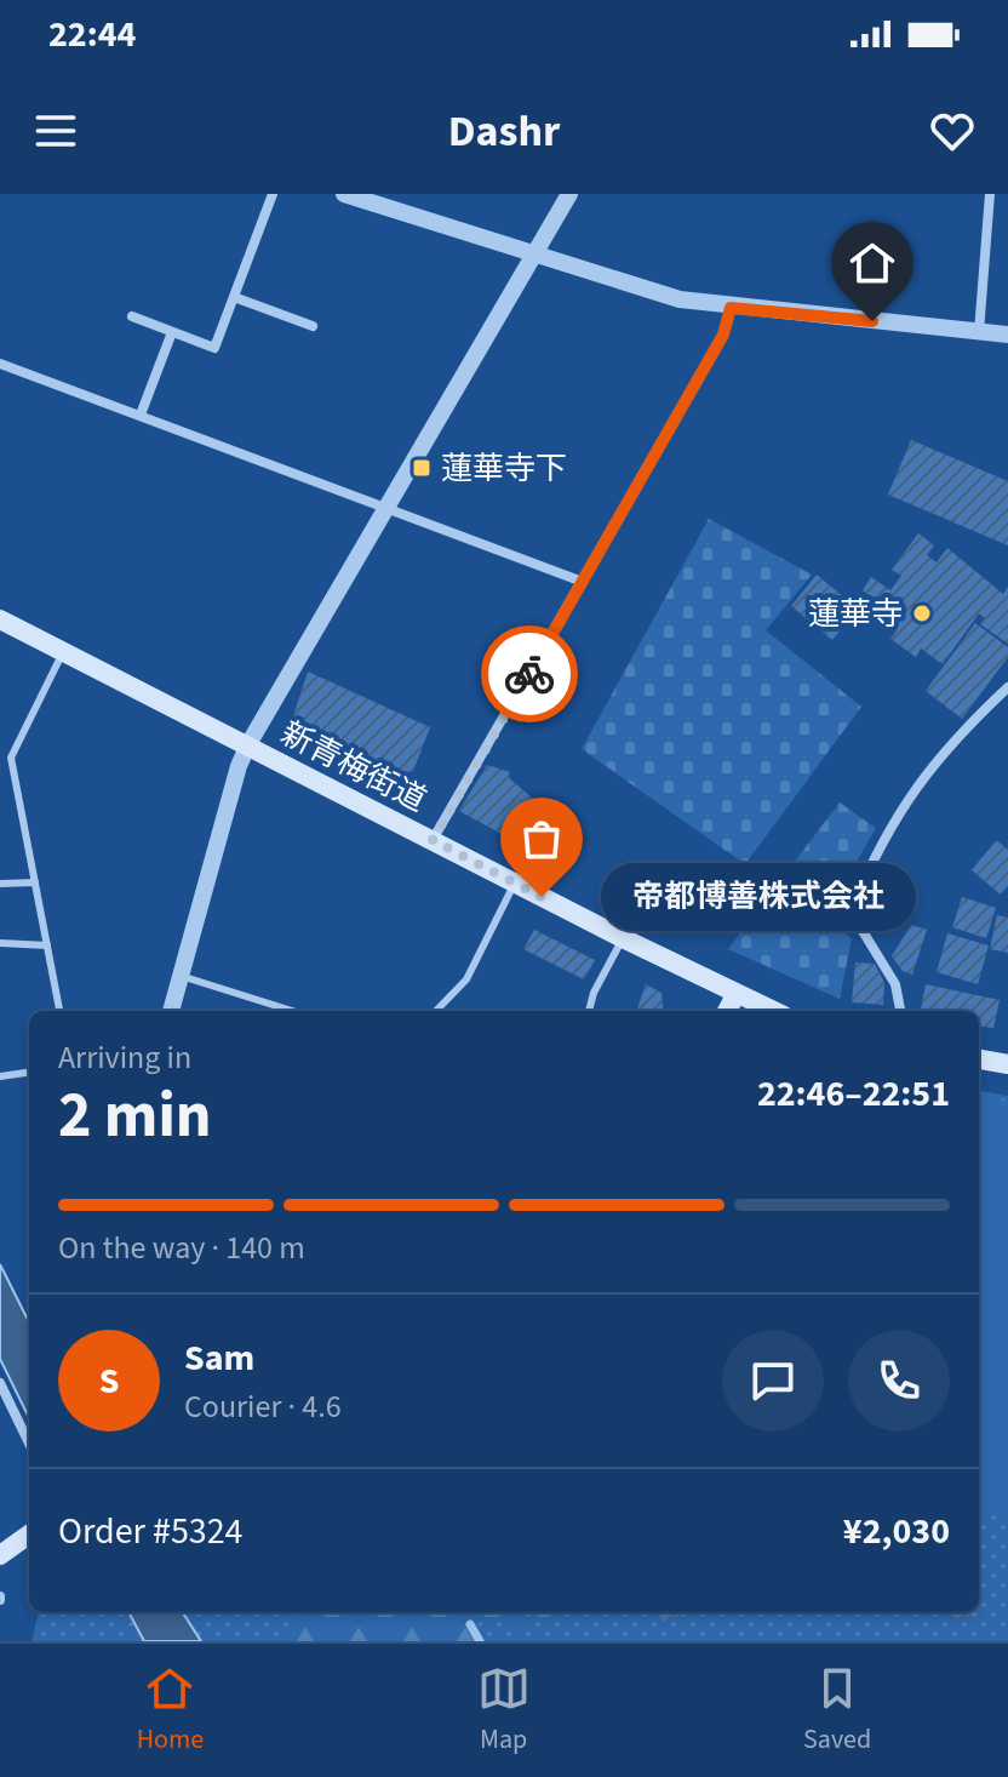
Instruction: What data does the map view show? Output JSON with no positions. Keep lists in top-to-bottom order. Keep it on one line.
{"streets":{"main road":["新青梅街道"]},"places":{"transit":["蓮華寺下"],"other":["蓮華寺","帝都博善株式会社"]},"page":{"status":"22:44","header":"Dashr","bubble":"帝都博善株式会社","heading":["2 min","Arriving in","22:46–22:51"],"panel":["Sam","Courier · 4.6","Order #5324","¥2,030"],"bar":"On the way · 140 m","round":"S","tabs":["Home","Map","Saved"]}}
